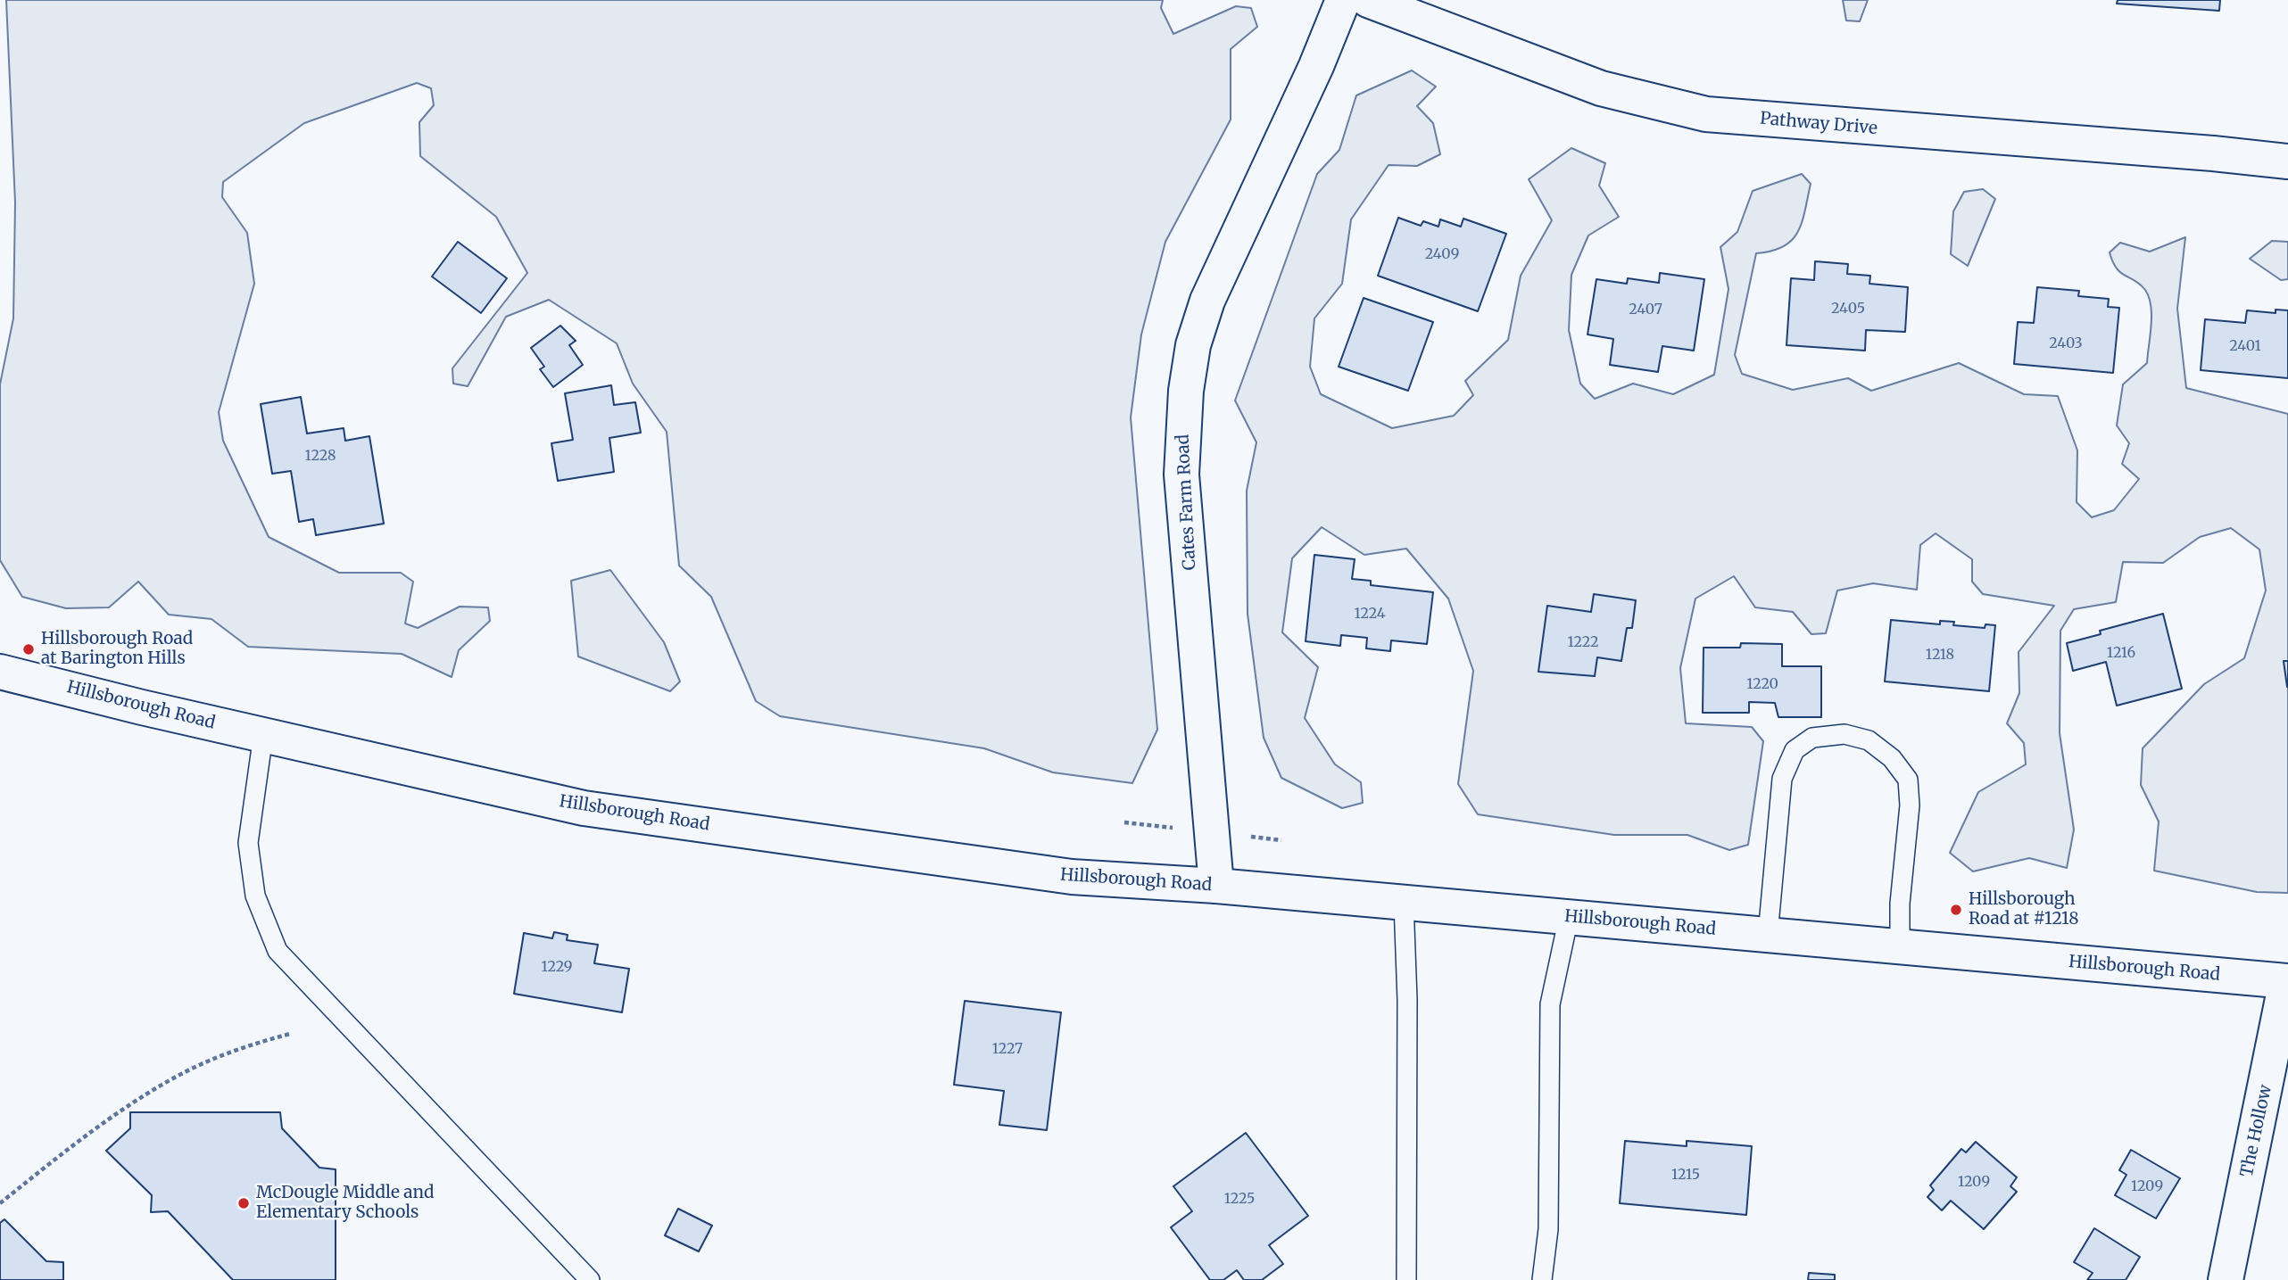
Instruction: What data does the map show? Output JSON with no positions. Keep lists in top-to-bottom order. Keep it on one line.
{"streets":{"main road":["Pathway Drive","Cates Farm Road","Hillsborough Road","The Hollow"]},"crossings":[["Cates Farm Road","Hillsborough Road"],["Hillsborough Road","The Hollow"]],"places":["Hillsborough Road at Barington Hills","Hillsborough Road at #1218","McDougle Middle and Elementary Schools"],"house_numbers":["2409","2405","2407","2403","2401","1228","1224","1222","1216","1218","1220","1229","1227","1215","1209","1209","1225"]}
